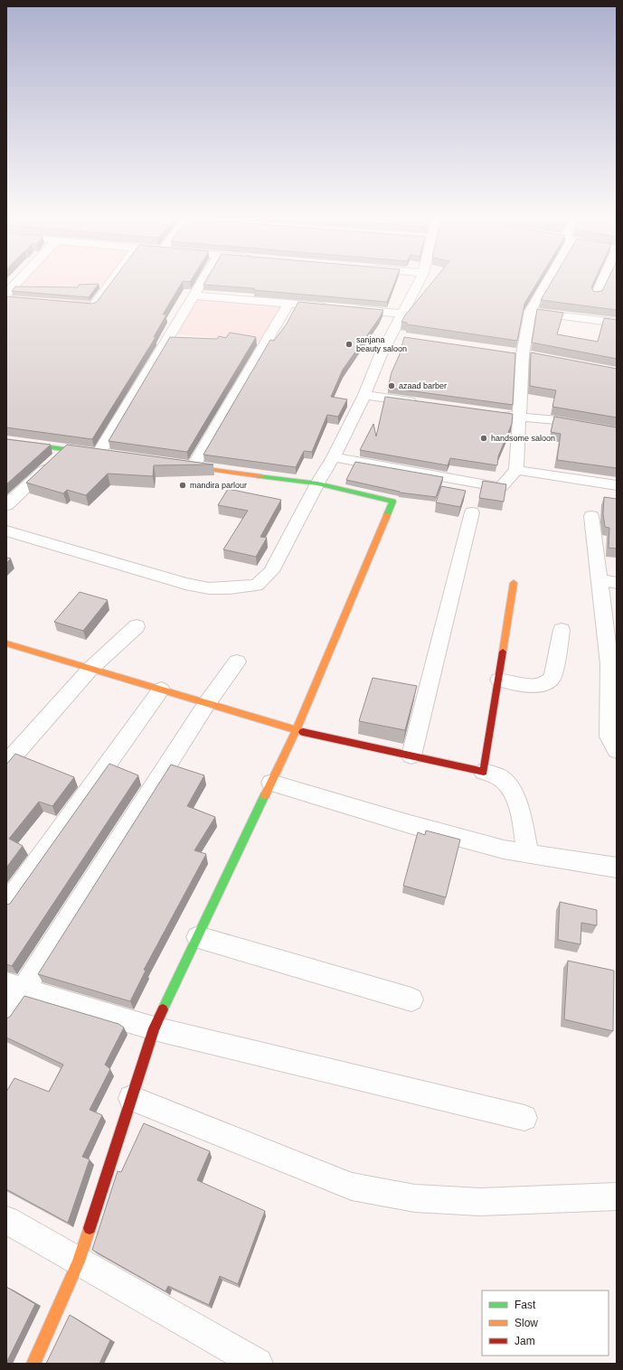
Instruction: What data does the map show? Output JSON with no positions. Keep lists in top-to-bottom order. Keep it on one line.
{"places":["sanjana beauty saloon","azaad barber","handsome saloon","mandira parlour"],"legend":["Fast","Slow","Jam"]}
